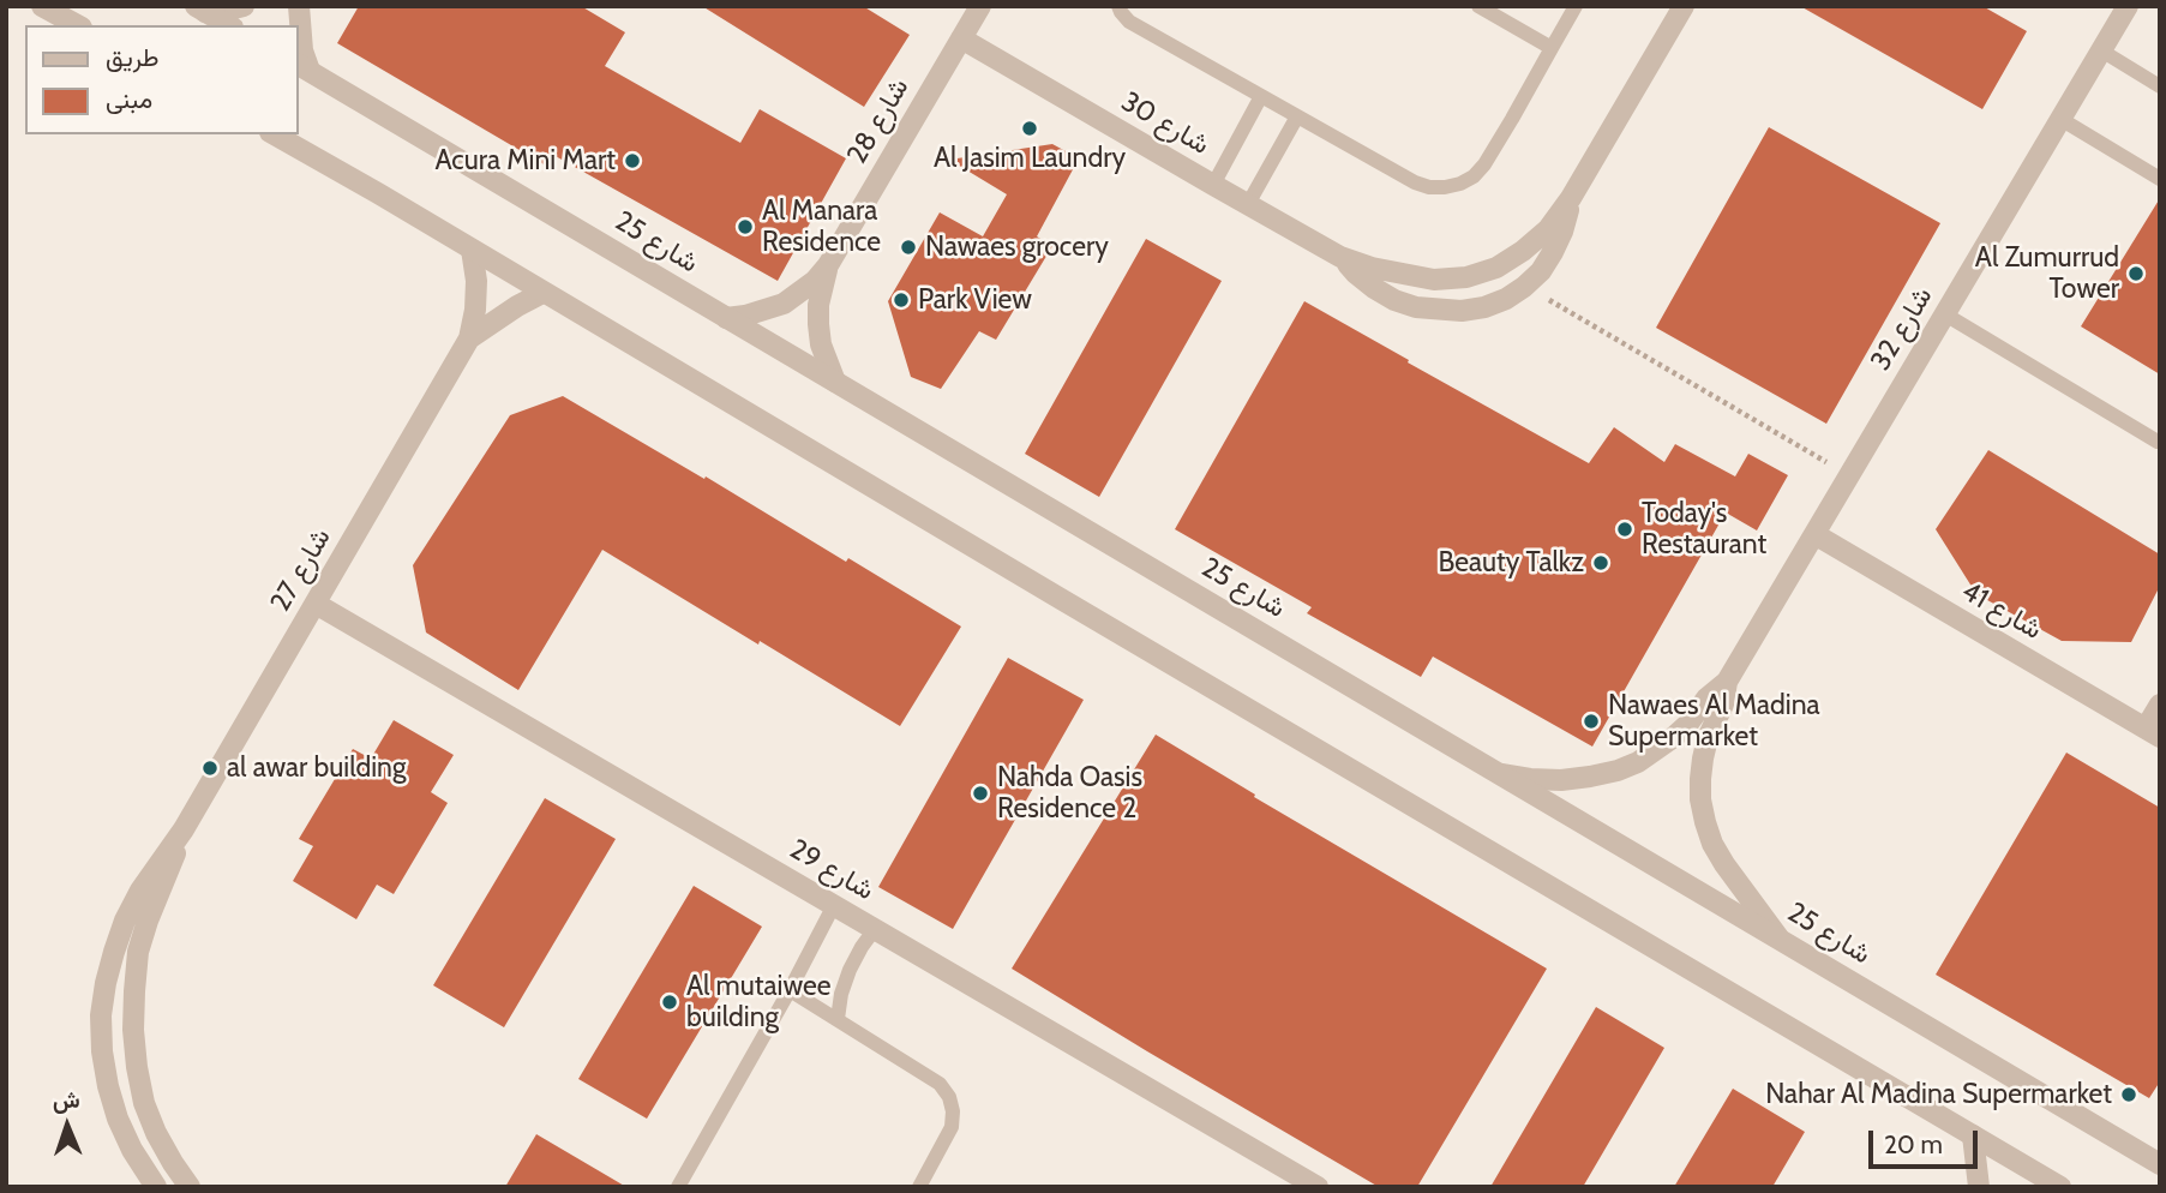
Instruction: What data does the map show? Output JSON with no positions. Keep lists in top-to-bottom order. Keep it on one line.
{"streets":{"street":["شارع 28","شارع 30","شارع 25","شارع 32","شارع 27","شارع 41","شارع 29"]},"crossings":[["شارع 28","شارع 30"],["شارع 28","شارع 25"],["شارع 25","شارع 32"],["شارع 32","شارع 41"],["شارع 27","شارع 29"]],"places":["Al Jasim Laundry","Acura Mini Mart","Al Manara Residence","Nawaes grocery","Al Zumurrud Tower","Park View","Today's Restaurant","Beauty Talkz","Nawaes Al Madina Supermarket","al awar building","Nahda Oasis Residence 2","Al mutaiwee building","Nahar Al Madina Supermarket"],"legend":["طريق","مبنى"],"scale_bar":"20 m","north":"top"}
